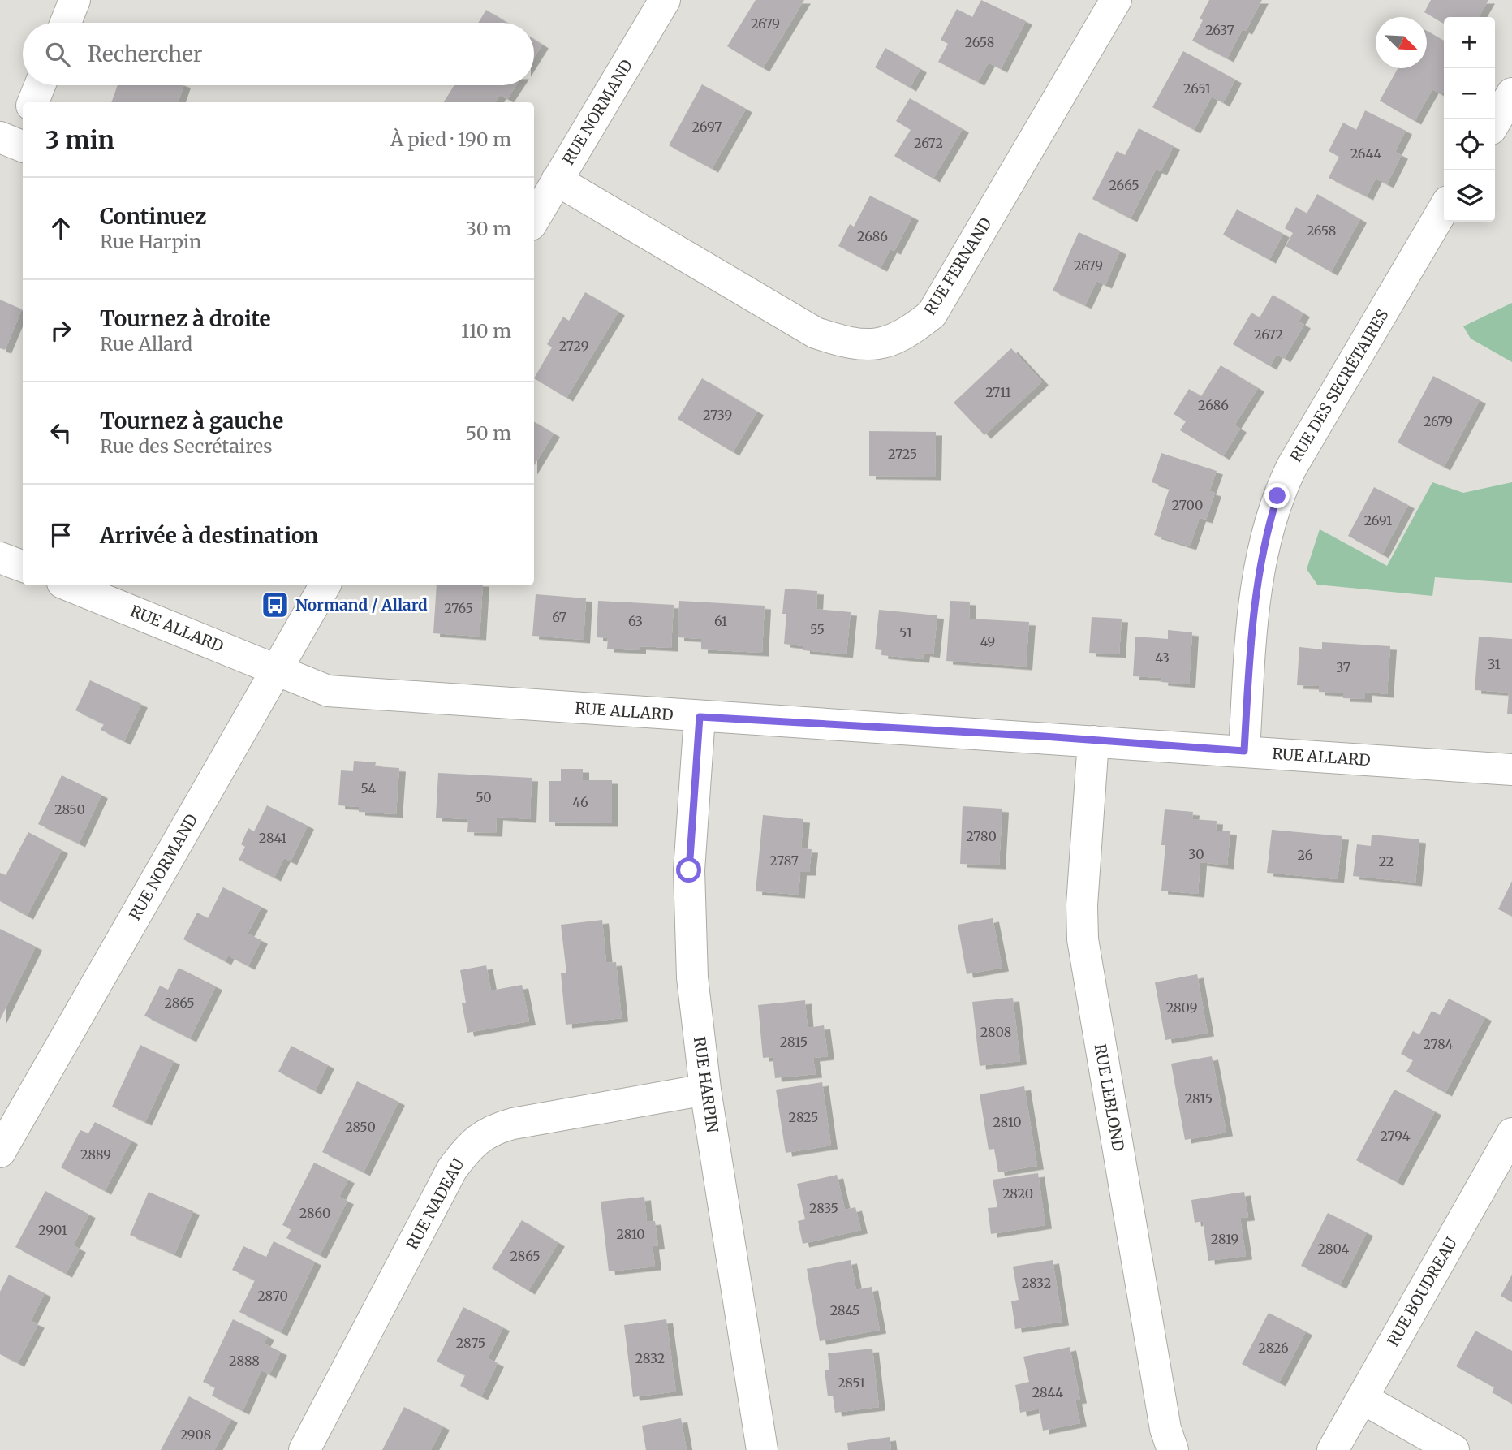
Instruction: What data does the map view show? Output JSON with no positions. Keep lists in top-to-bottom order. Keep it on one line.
{"streets":{"street":["RUE NORMAND","RUE FERNAND","RUE DES SECRÉTAIRES","RUE ALLARD","RUE HARPIN","RUE LEBLOND","RUE NADEAU","RUE BOUDREAU"]},"crossings":[["RUE NORMAND","RUE FERNAND"],["RUE NORMAND","RUE ALLARD"],["RUE DES SECRÉTAIRES","RUE ALLARD"],["RUE ALLARD","RUE HARPIN"],["RUE ALLARD","RUE LEBLOND"],["RUE HARPIN","RUE NADEAU"]],"places":{"bus stop":["Normand / Allard"]},"house_numbers":["2679","2637","2658","2651","2697","2672","2644","2665","2658","2686","2679","2672","2729","2711","2686","2739","2679","2725","2700","2691","2765","67","63","61","55","51","49","43","31","37","54","50","46","2850","2780","2841","30","26","2787","22","2865","2809","2808","2815","2784","2815","2825","2810","2850","2794","2889","2820","2835","2860","2901","2810","2819","2804","2865","2832","2870","2845","2875","2826","2832","2888","2851","2844","2908"],"north":"bottom right","page":{"map_buttons":["+","−"],"search":"Rechercher","heading":["3 min","À pied · 190 m"],"list":[["Continuez","Rue Harpin","30 m"],["Tournez à droite","Rue Allard","110 m"],["Tournez à gauche","Rue des Secrétaires","50 m"],"Arrivée à destination"]}}
